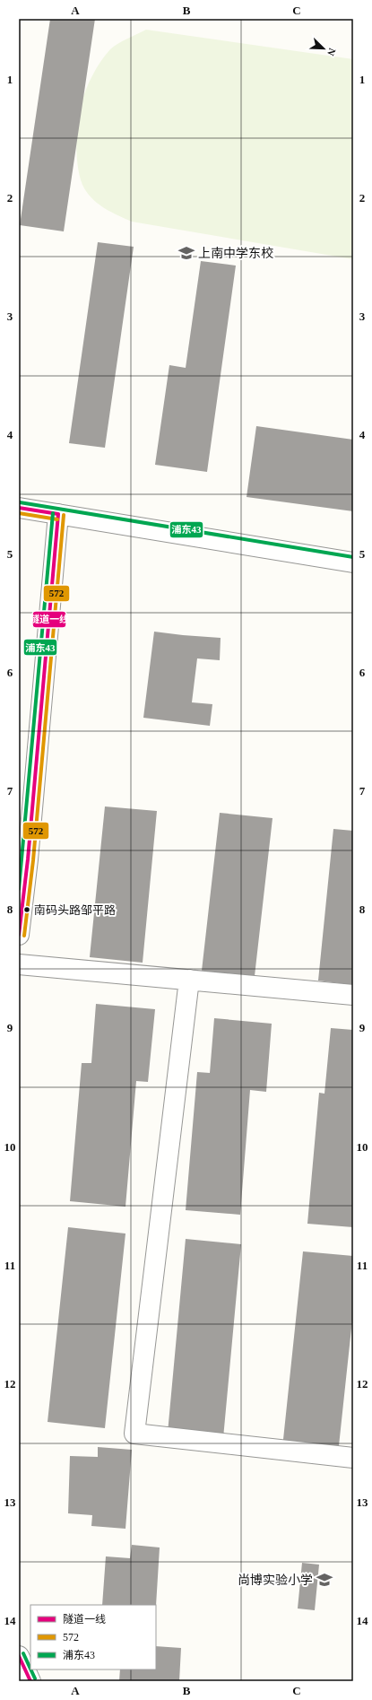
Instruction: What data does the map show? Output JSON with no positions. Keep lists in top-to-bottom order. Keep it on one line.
{"places":{"school or university":["上南中学东校","尚博实验小学"],"other":["南码头路邹平路"]},"lines":["transit line 浦东43","transit line 隧道一线","transit line 572"],"legend":["隧道一线","572","浦东43"],"north":"bottom right","grid":{"columns":["A","B","C"],"rows":["1","2","3","4","5","6","7","8","9","10","11","12","13","14"]}}
